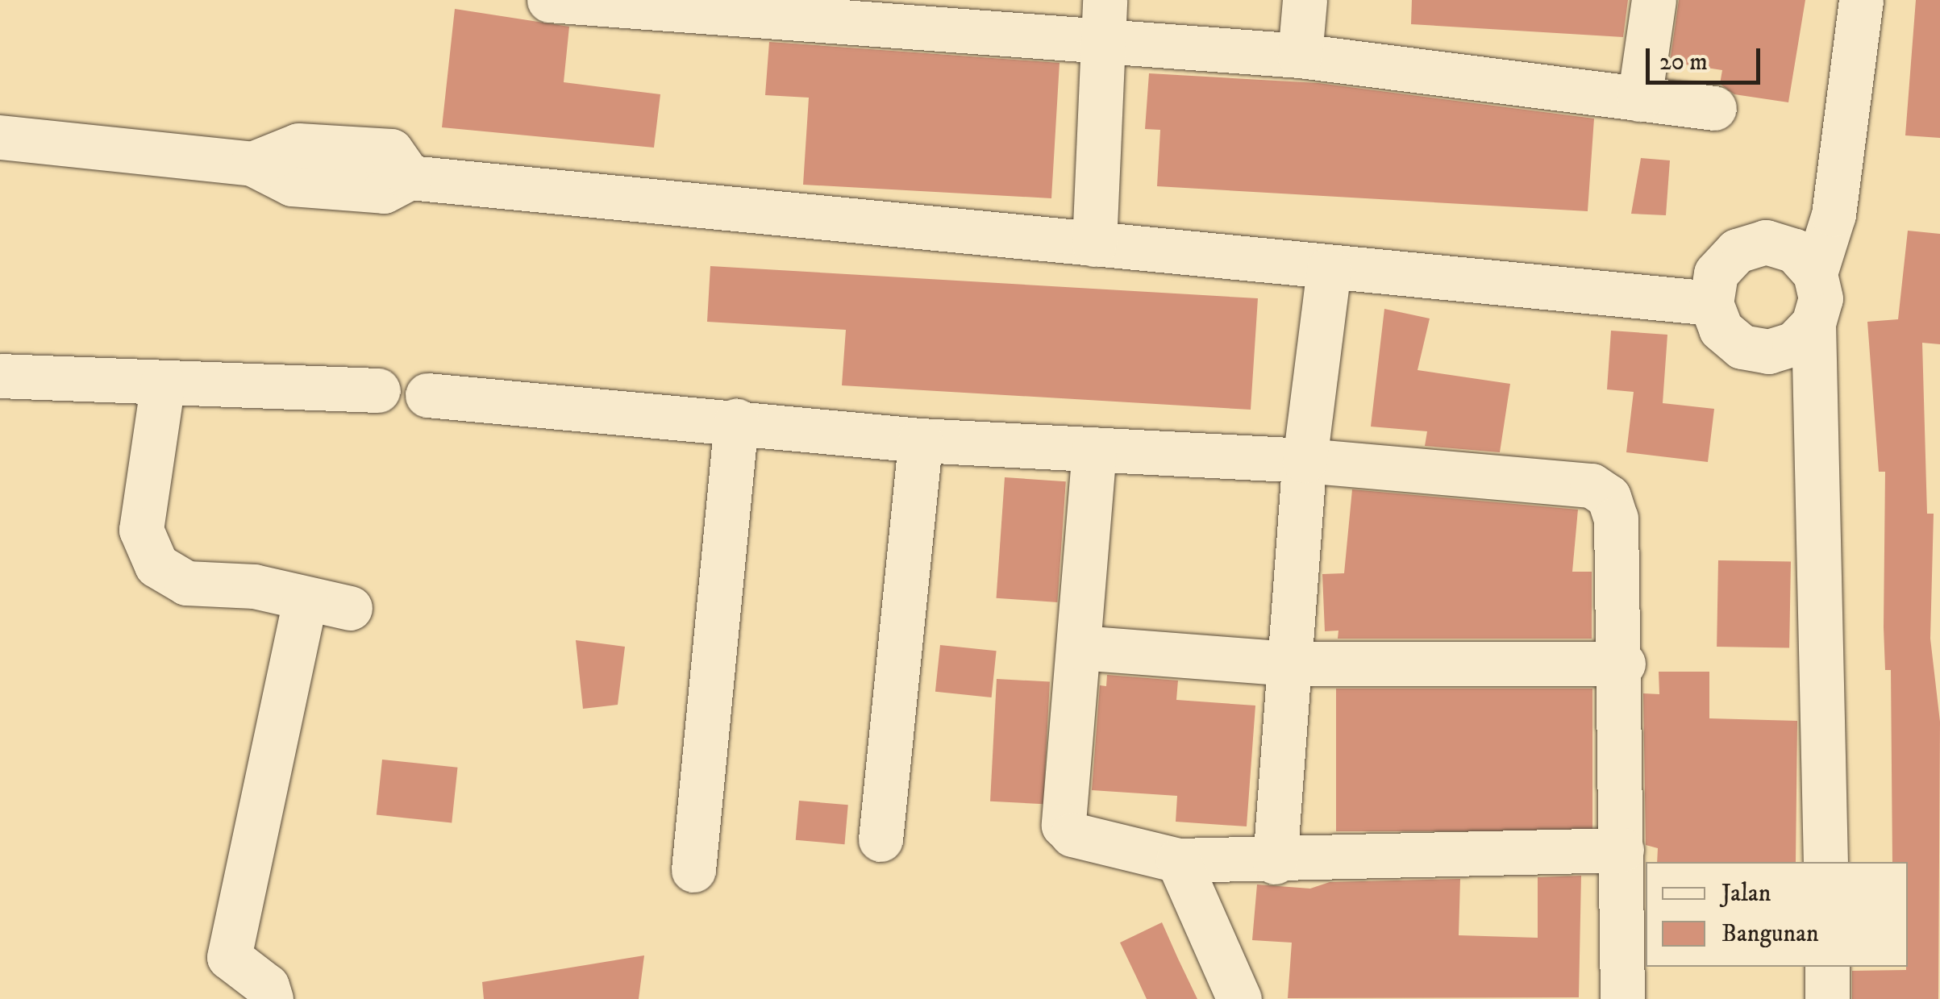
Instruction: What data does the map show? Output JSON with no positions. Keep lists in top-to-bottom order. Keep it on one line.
{"legend":["Jalan","Bangunan"],"scale_bar":"20 m"}
